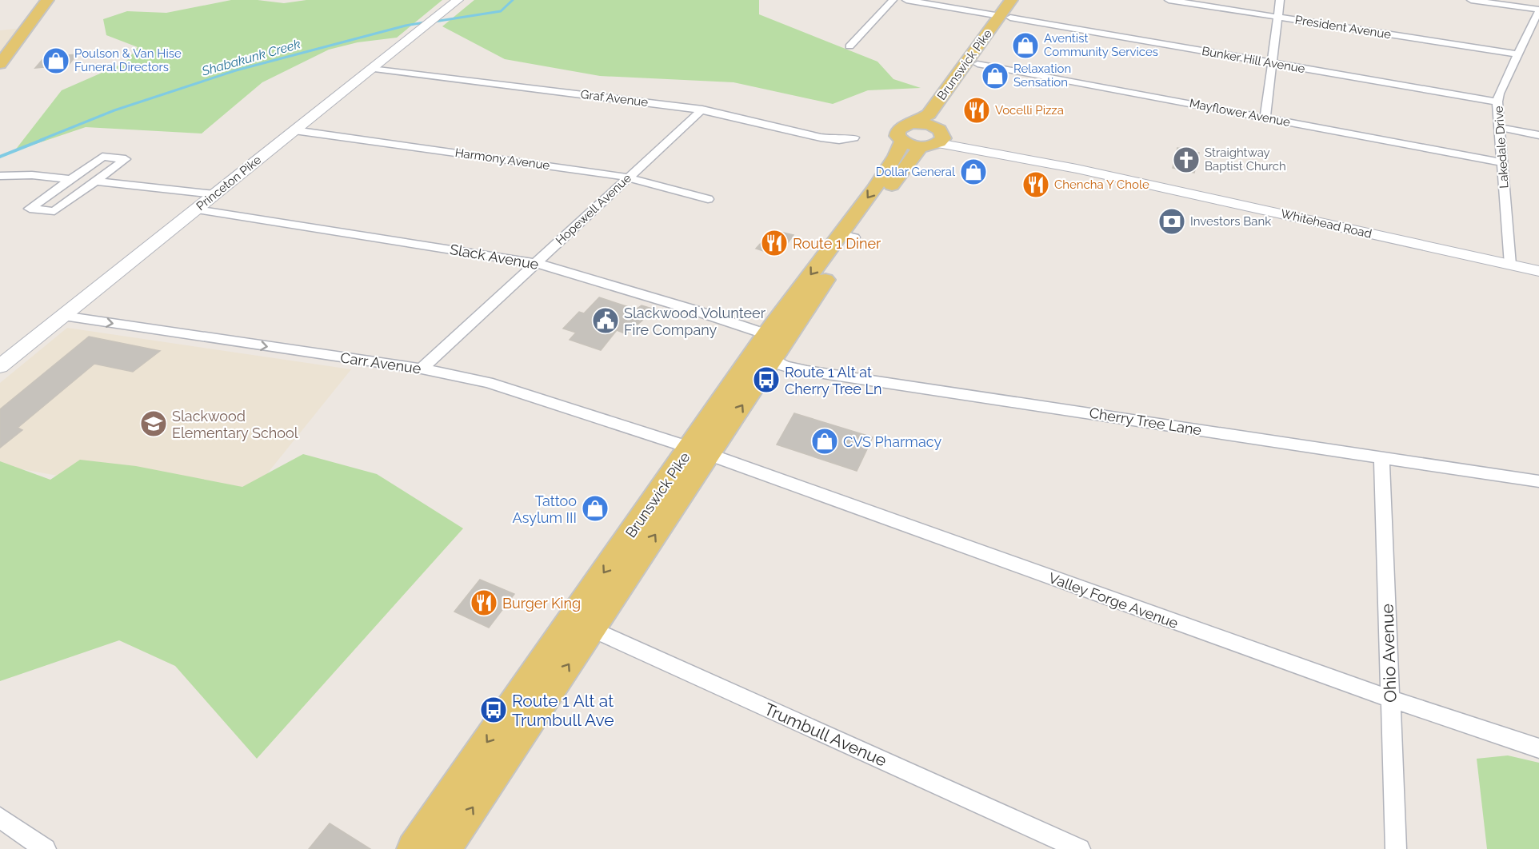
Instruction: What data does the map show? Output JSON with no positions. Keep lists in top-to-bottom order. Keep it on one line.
{"streets":{"main road":["Brunswick Pike","Princeton Pike","Whitehead Road"],"street":["President Avenue","Bunker Hill Avenue","Graf Avenue","Mayflower Avenue","Lakedale Drive","Harmony Avenue","Hopewell Avenue","Slack Avenue","Carr Avenue","Cherry Tree Lane","Valley Forge Avenue","Ohio Avenue","Trumbull Avenue"]},"crossings":[["President Avenue","Lakedale Drive"],["Bunker Hill Avenue","Brunswick Pike"],["Bunker Hill Avenue","Lakedale Drive"],["Brunswick Pike","Mayflower Avenue"],["Brunswick Pike","Whitehead Road"],["Brunswick Pike","Slack Avenue"],["Brunswick Pike","Carr Avenue"],["Brunswick Pike","Cherry Tree Lane"],["Brunswick Pike","Valley Forge Avenue"],["Brunswick Pike","Trumbull Avenue"],["Graf Avenue","Princeton Pike"],["Graf Avenue","Hopewell Avenue"],["Mayflower Avenue","Lakedale Drive"],["Lakedale Drive","Whitehead Road"],["Harmony Avenue","Princeton Pike"],["Harmony Avenue","Hopewell Avenue"],["Princeton Pike","Slack Avenue"],["Princeton Pike","Carr Avenue"],["Hopewell Avenue","Slack Avenue"],["Hopewell Avenue","Carr Avenue"],["Slack Avenue","Cherry Tree Lane"],["Carr Avenue","Valley Forge Avenue"],["Cherry Tree Lane","Ohio Avenue"],["Valley Forge Avenue","Ohio Avenue"]],"one_way":["Carr Avenue"],"water":["Shabakunk Creek"],"places":{"shop":["Aventist Community Services","Poulson & Van Hise Funeral Directors","Relaxation Sensation","Dollar General","CVS Pharmacy","Tattoo Asylum III"],"restaurant":["Vocelli Pizza","Chencha Y Chole","Route 1 Diner","Burger King"],"church":["Straightway Baptist Church"],"bank":["Investors Bank"],"public building":["Slackwood Volunteer Fire Company"],"bus stop":["Route 1 Alt at Cherry Tree Ln","Route 1 Alt at Trumbull Ave"],"school or university":["Slackwood Elementary School"]}}
